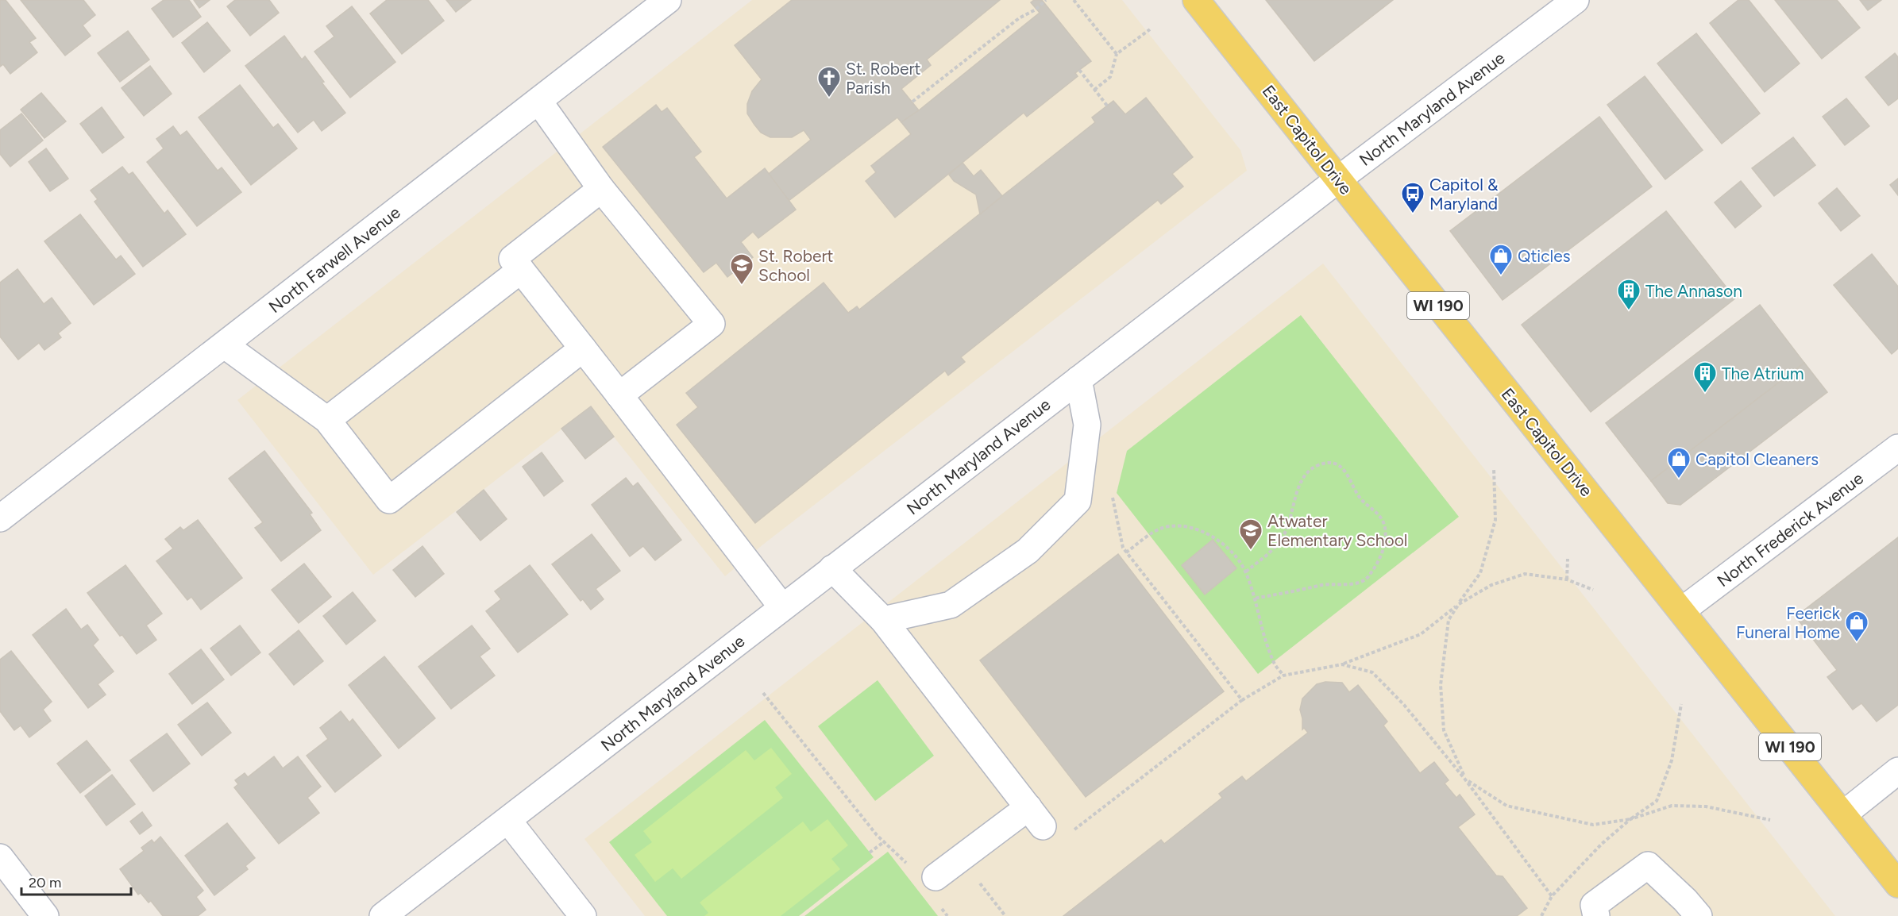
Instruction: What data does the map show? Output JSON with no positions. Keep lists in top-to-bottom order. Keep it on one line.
{"streets":{"main road":["East Capitol Drive","WI 190"],"street":["North Maryland Avenue","North Farwell Avenue","North Frederick Avenue"]},"crossings":[["North Maryland Avenue","East Capitol Drive"],["East Capitol Drive","North Frederick Avenue"]],"places":{"church":["St. Robert Parish"],"bus stop":["Capitol & Maryland"],"shop":["Qticles","Capitol Cleaners","Feerick Funeral Home"],"school or university":["St. Robert School","Atwater Elementary School"],"building":["The Annason","The Atrium"]},"scale_bar":"20 m"}
